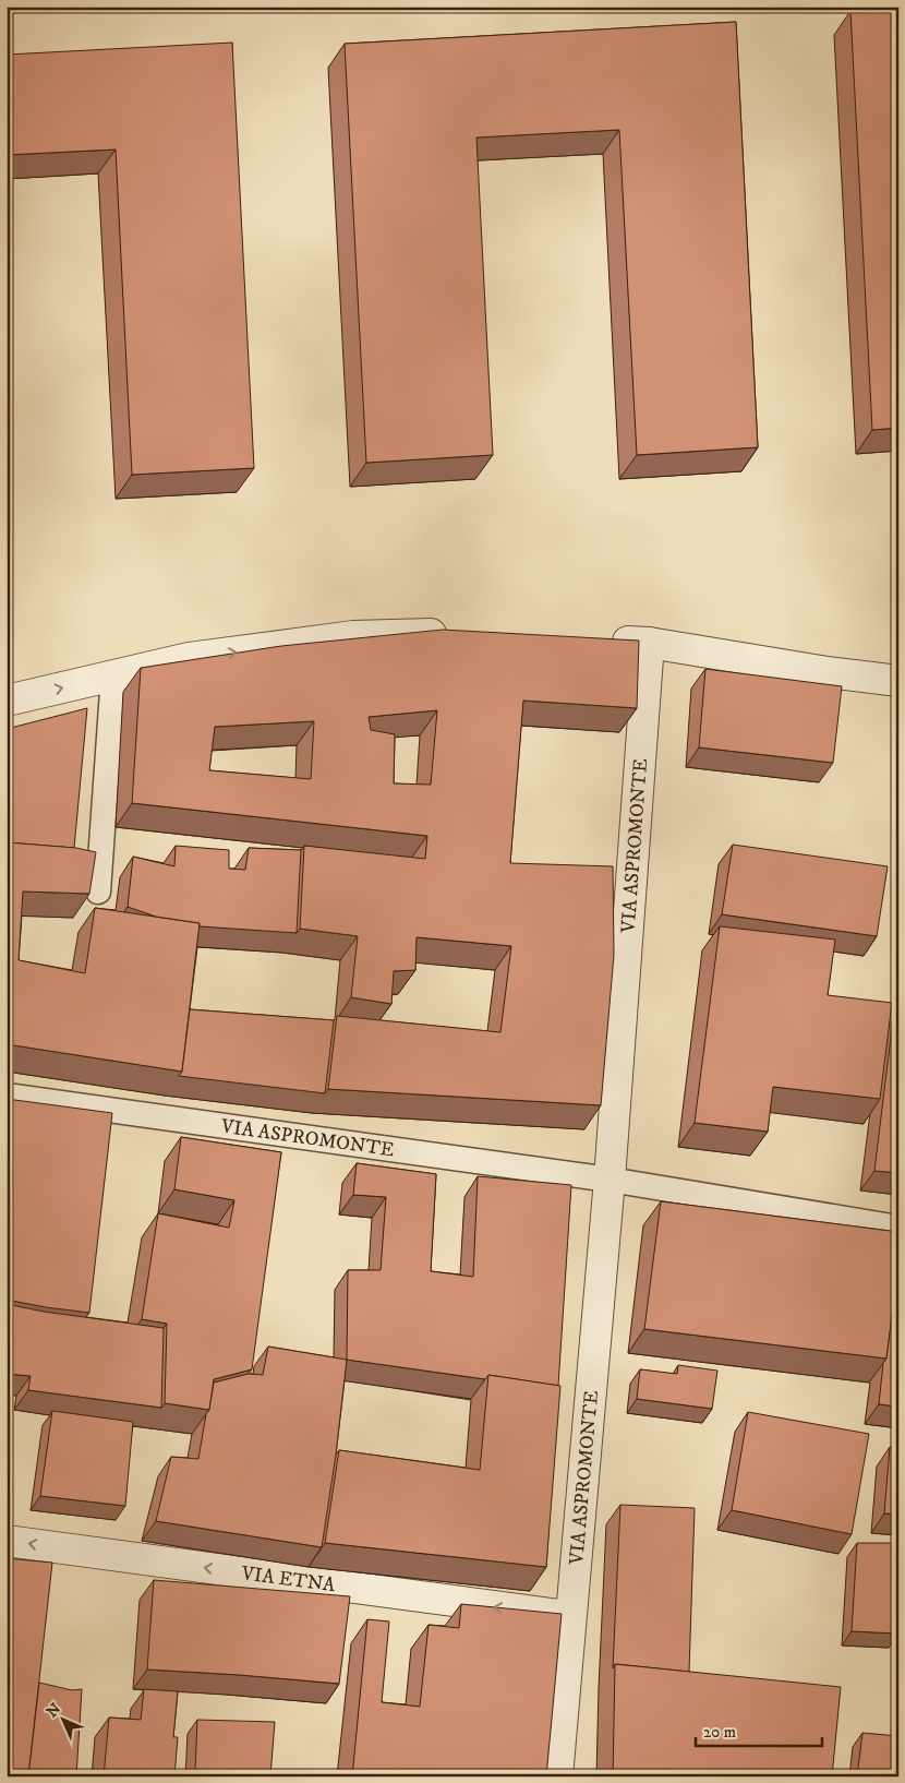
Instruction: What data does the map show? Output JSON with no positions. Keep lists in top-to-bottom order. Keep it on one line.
{"streets":{"street":["VIA ASPROMONTE","VIA ETNA"]},"crossings":[["VIA ASPROMONTE","VIA ETNA"]],"one_way":["VIA ETNA"],"scale_bar":"20 m","north":"top left"}
